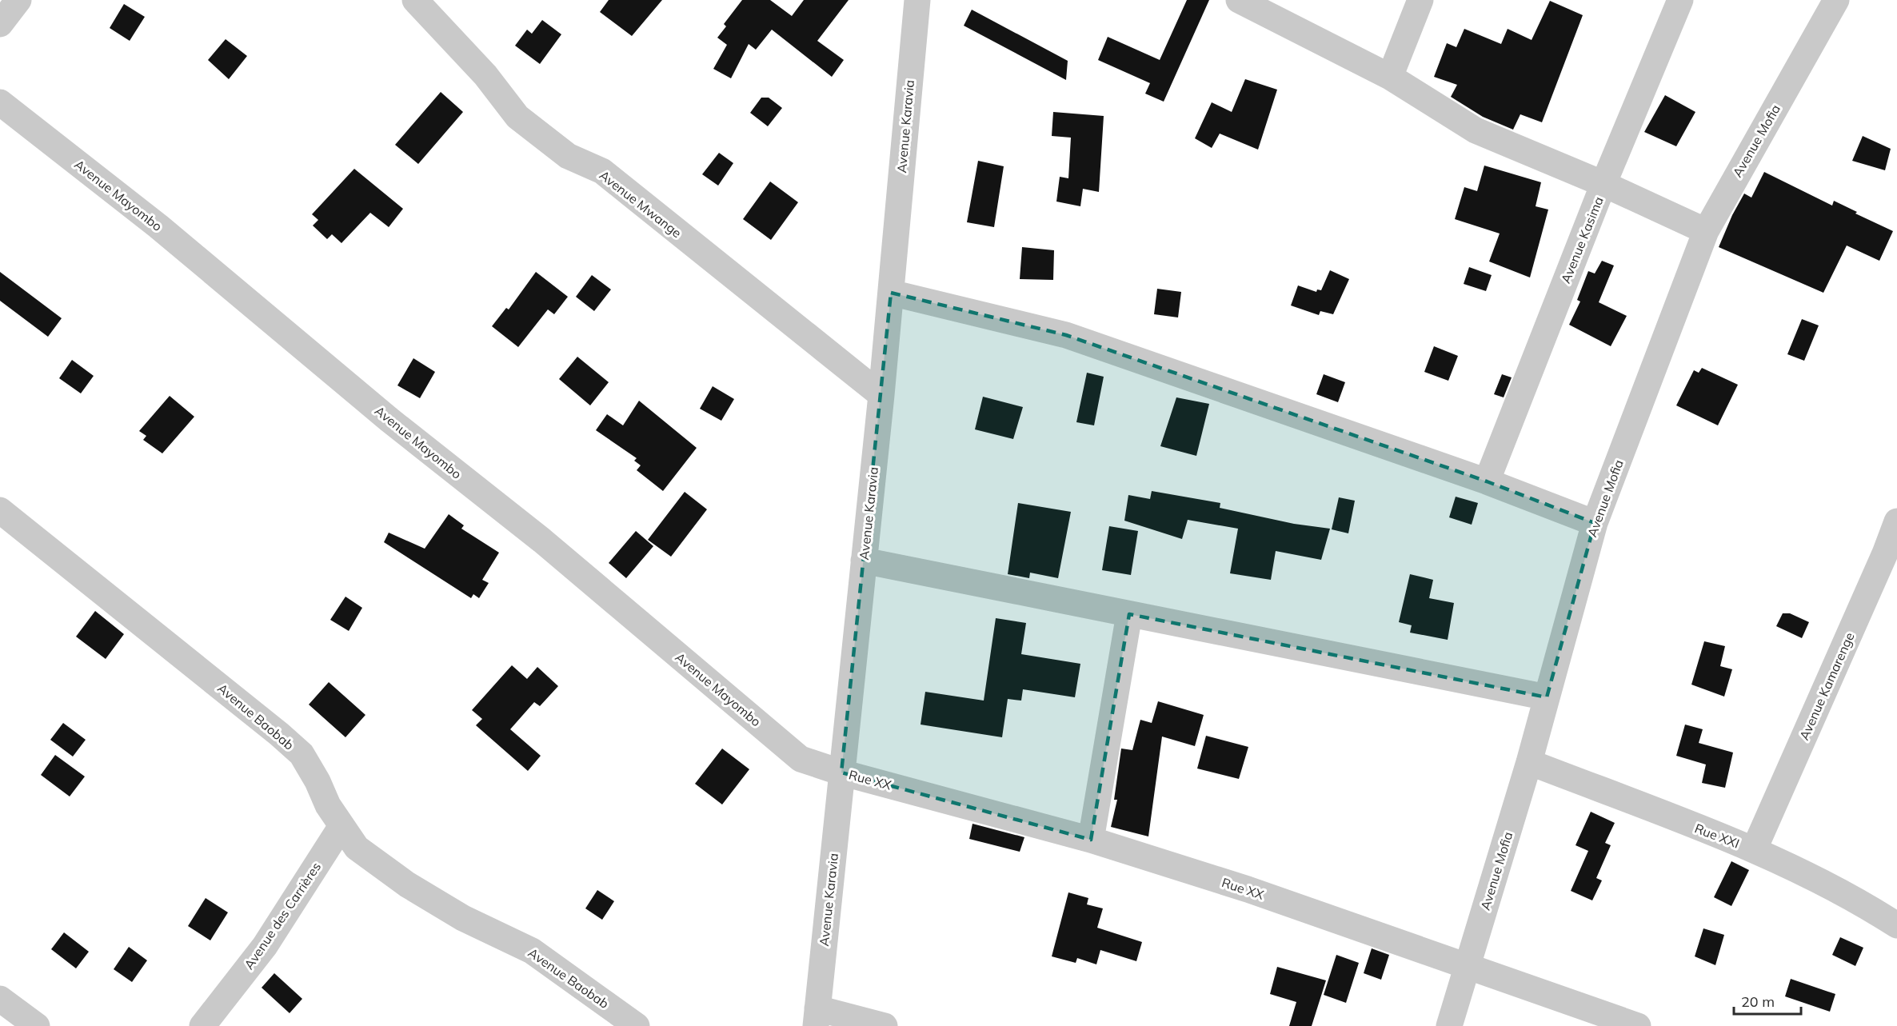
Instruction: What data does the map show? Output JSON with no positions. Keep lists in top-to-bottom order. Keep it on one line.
{"streets":{"street":["Avenue Karavia","Avenue Mofia","Avenue Mayombo","Avenue Mwange","Avenue Kasima","Avenue Kamarenge","Avenue Baobab","Rue XX","Rue XXI","Avenue des Carrières"]},"crossings":[["Avenue Karavia","Avenue Mayombo"],["Avenue Karavia","Avenue Mwange"],["Avenue Karavia","Rue XX"],["Avenue Mofia","Rue XX"],["Avenue Mofia","Rue XXI"],["Avenue Mayombo","Rue XX"],["Avenue Kamarenge","Rue XXI"],["Avenue Baobab","Avenue des Carrières"]],"scale_bar":"20 m"}
